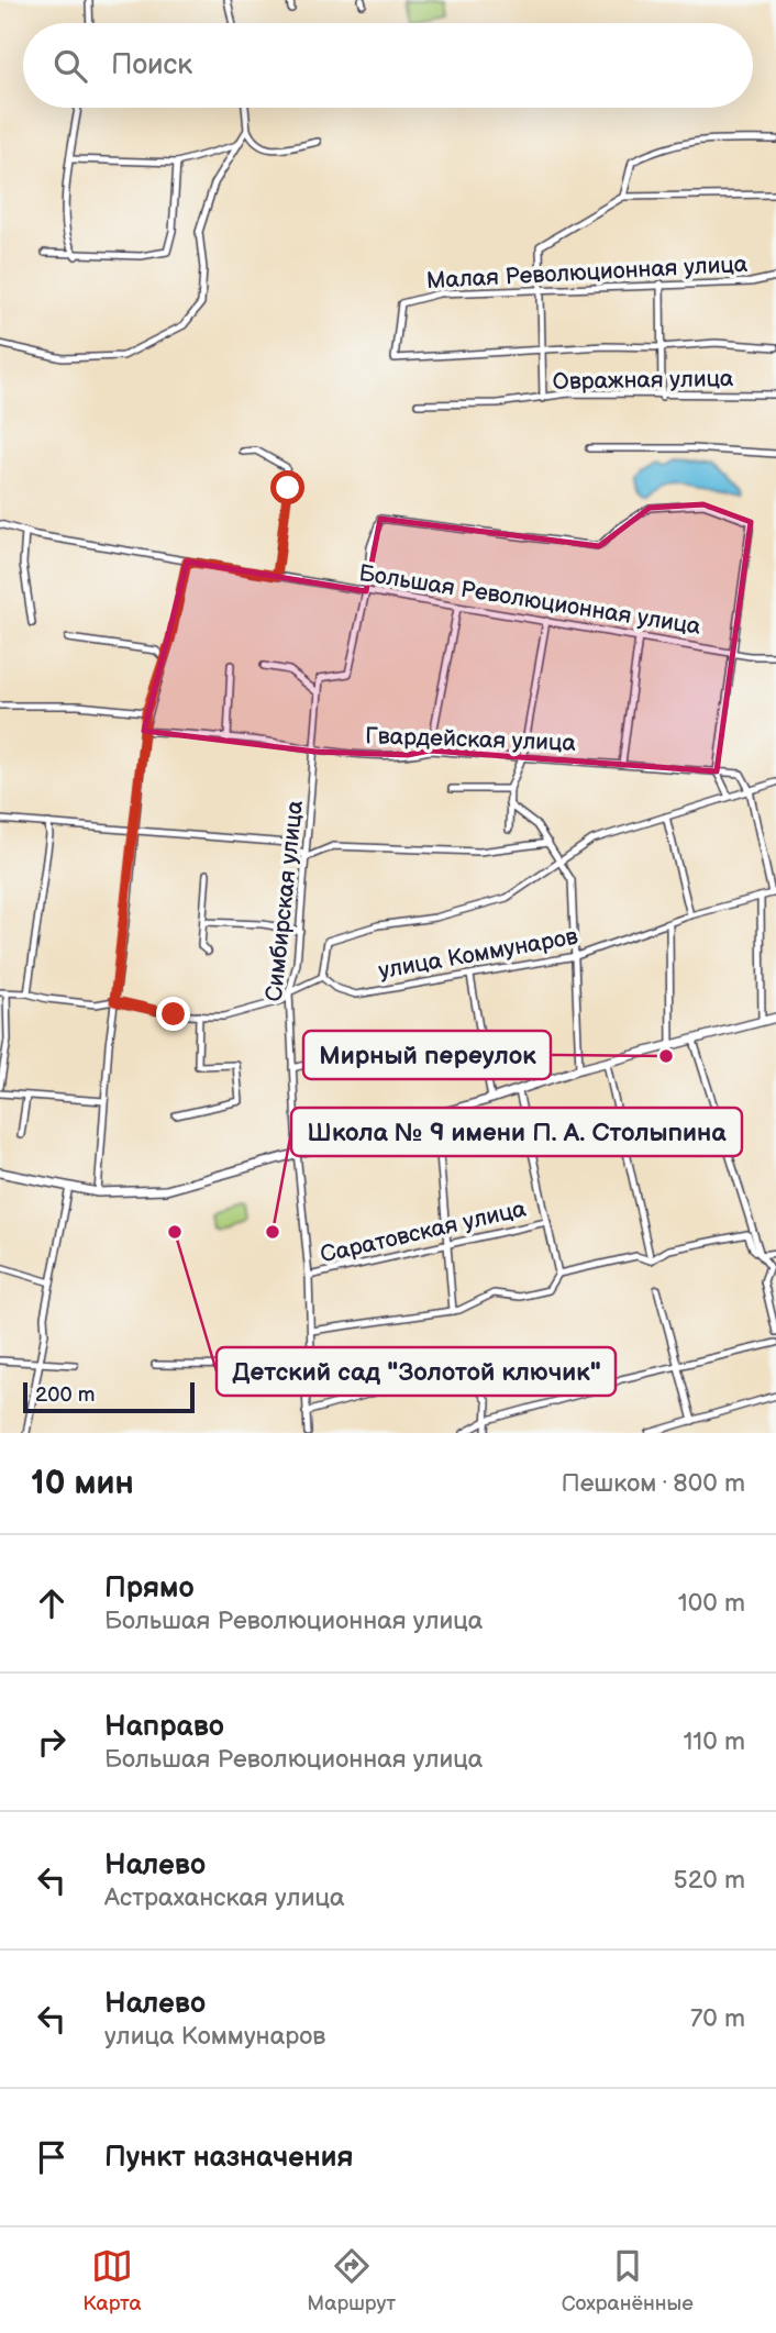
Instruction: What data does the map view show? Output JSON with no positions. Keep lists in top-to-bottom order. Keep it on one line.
{"streets":{"street":["Малая Революционная улица","Овражная улица","Большая Революционная улица","Гвардейская улица","Симбирская улица","улица Коммунаров","Саратовская улица"]},"crossings":[["Гвардейская улица","Симбирская улица"],["Симбирская улица","Саратовская улица"]],"places":["Мирный переулок","Детский сад \"Золотой ключик\"","Школа № 9 имени П. А. Столыпина"],"scale_bar":"200 m","page":{"search":"Поиск","scale":"200 m","heading":["10 мин","Пешком · 800 m"],"list":[["Прямо","Большая Революционная улица","100 m"],["Направо","Большая Революционная улица","110 m"],["Налево","Астраханская улица","520 m"],["Налево","улица Коммунаров","70 m"],"Пункт назначения"],"nav":["Карта","Маршрут","Сохранённые"]}}
